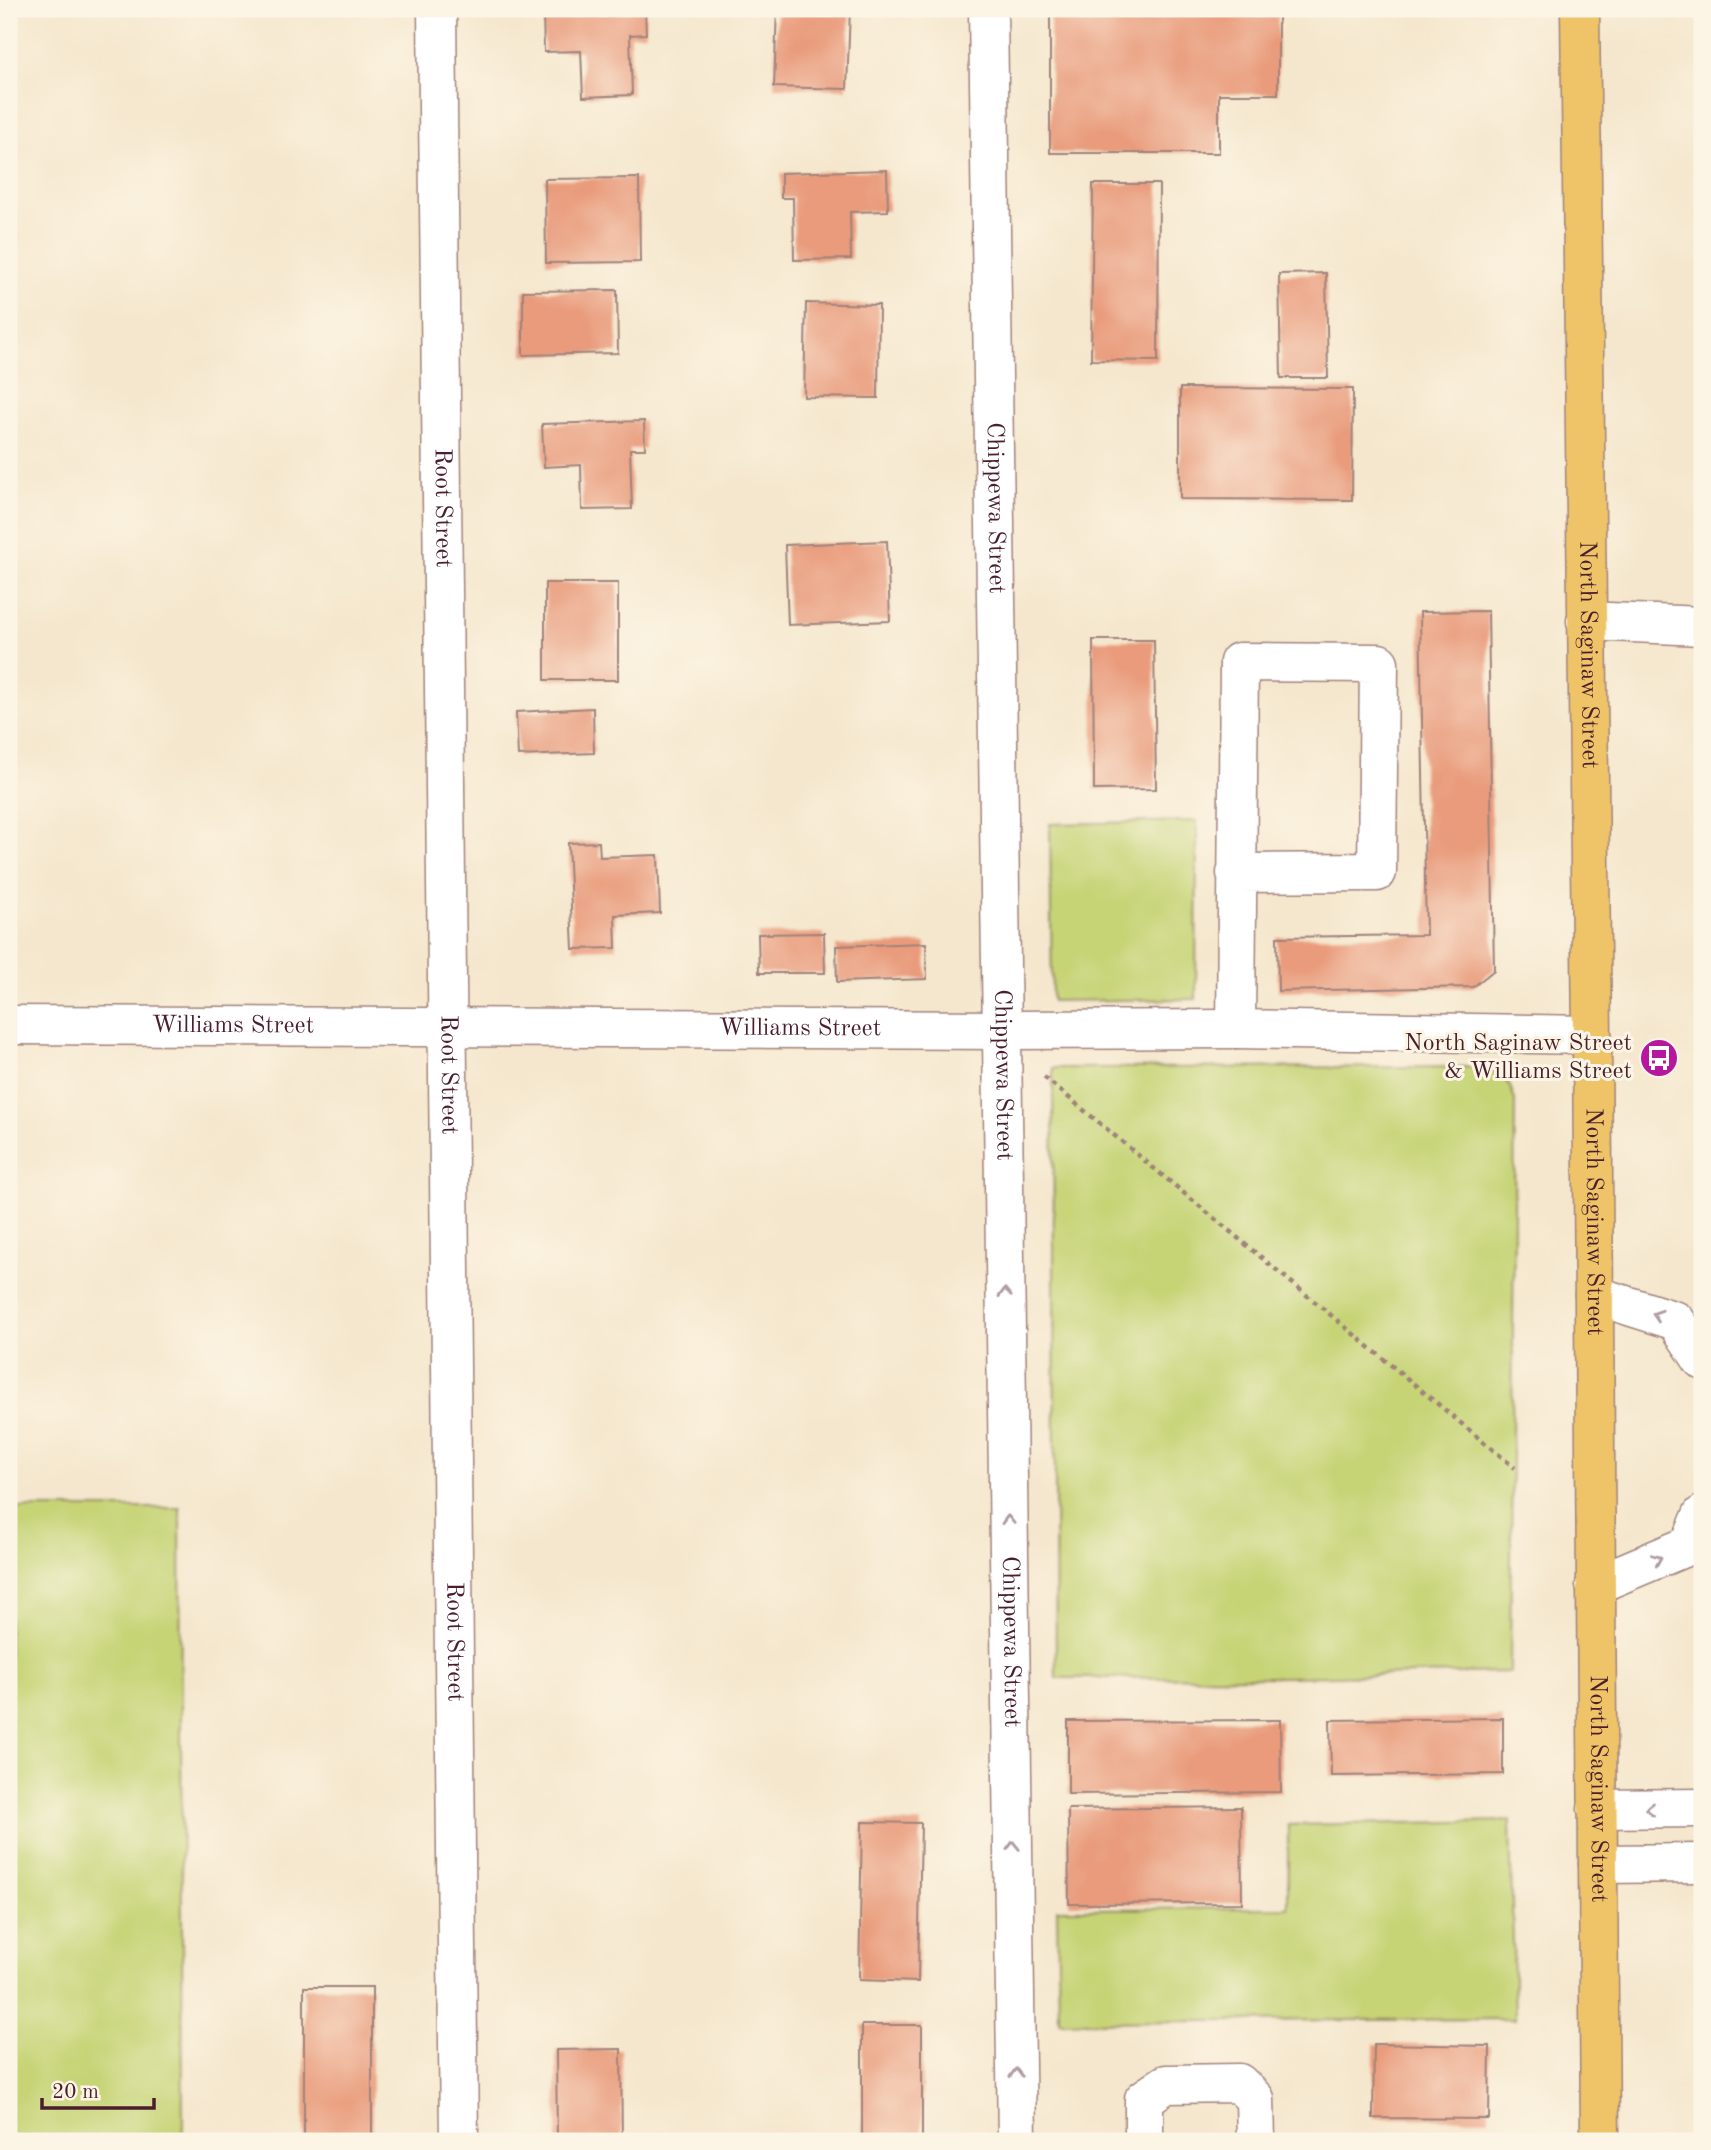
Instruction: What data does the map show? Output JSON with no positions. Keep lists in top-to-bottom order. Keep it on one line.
{"streets":{"main road":["North Saginaw Street"],"street":["Root Street","Chippewa Street","Williams Street"]},"crossings":[["Root Street","Williams Street"],["Chippewa Street","Williams Street"],["North Saginaw Street","Williams Street"]],"one_way":["Chippewa Street"],"places":{"bus stop":["North Saginaw Street & Williams Street"]},"scale_bar":"20 m"}
